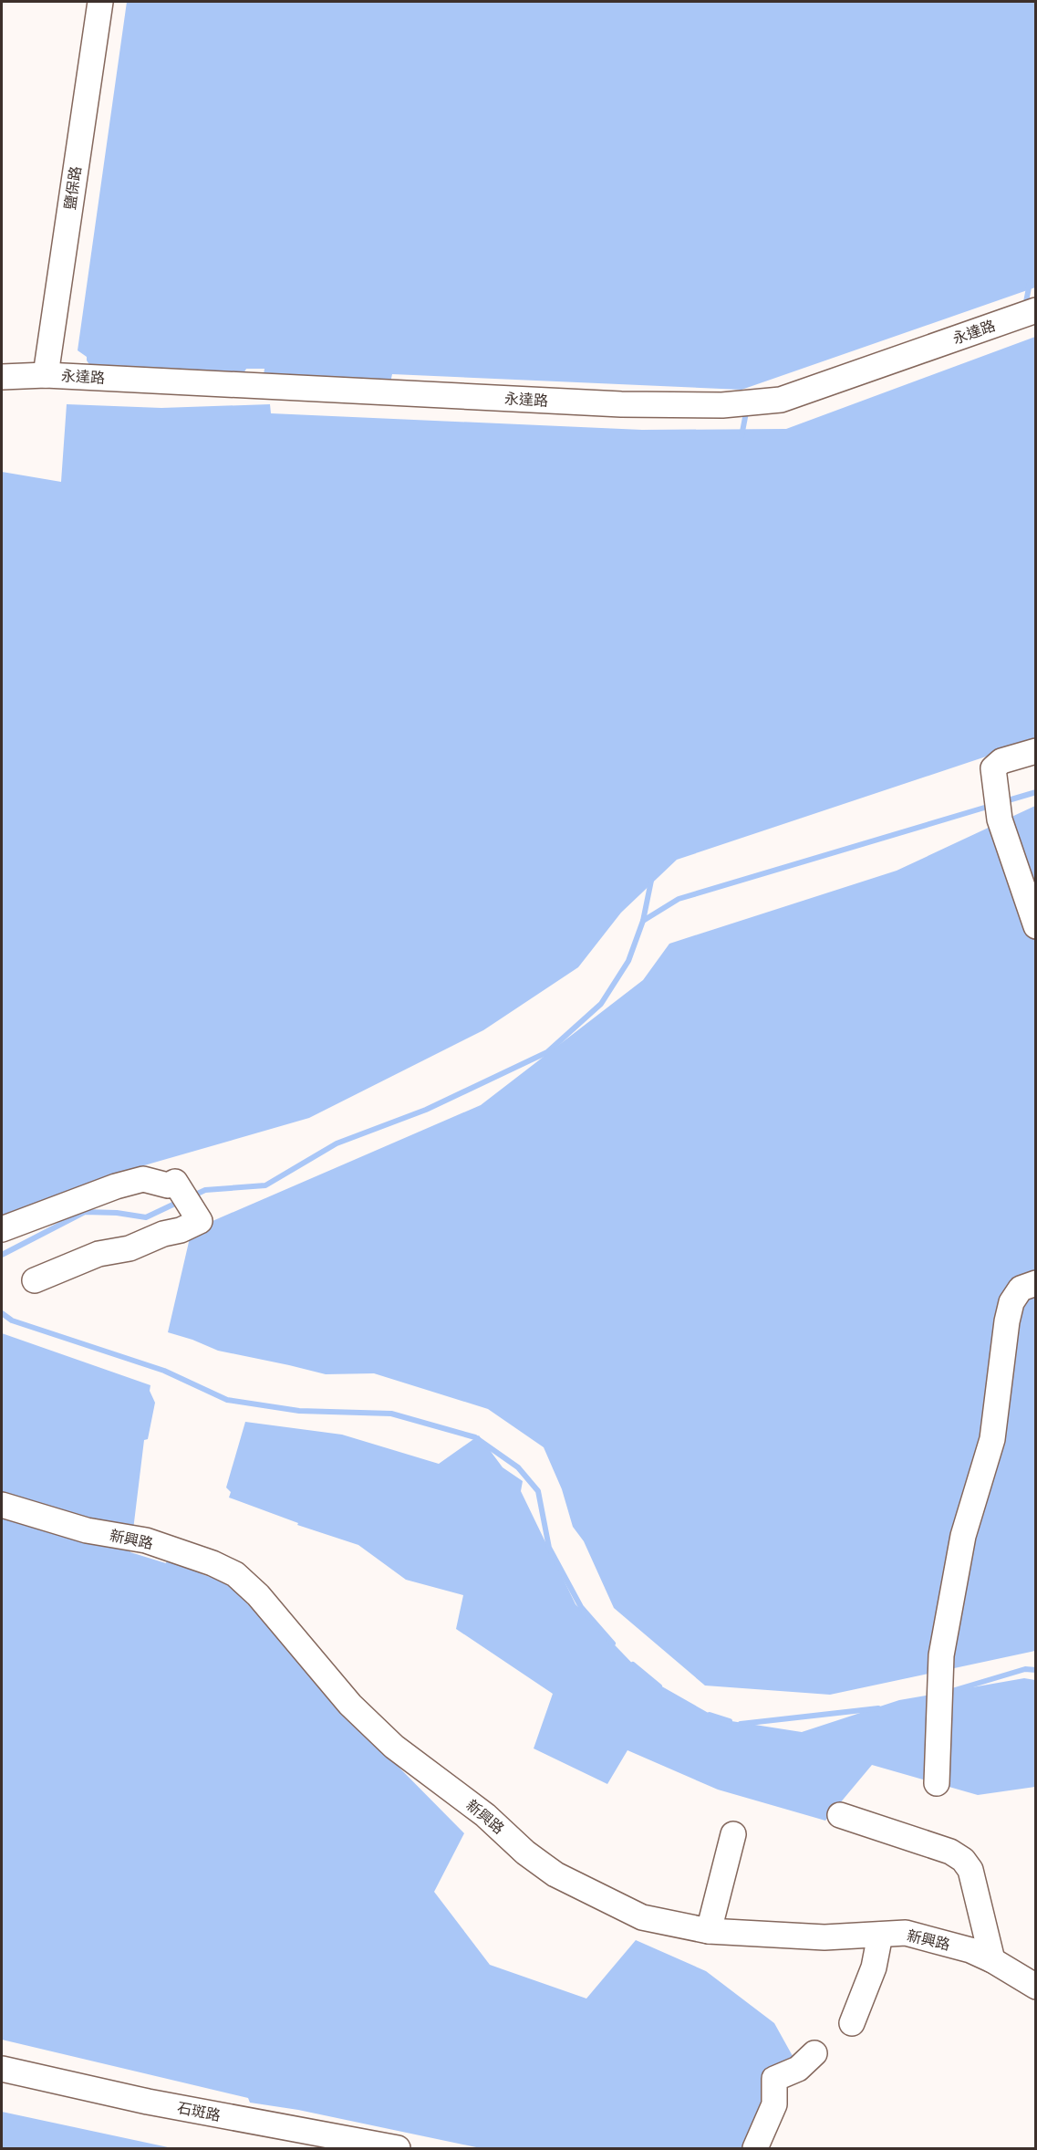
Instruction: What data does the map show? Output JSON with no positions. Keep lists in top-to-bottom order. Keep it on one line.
{"streets":{"street":["鹽保路","永達路","新興路","石斑路"]},"crossings":[["鹽保路","永達路"]]}
